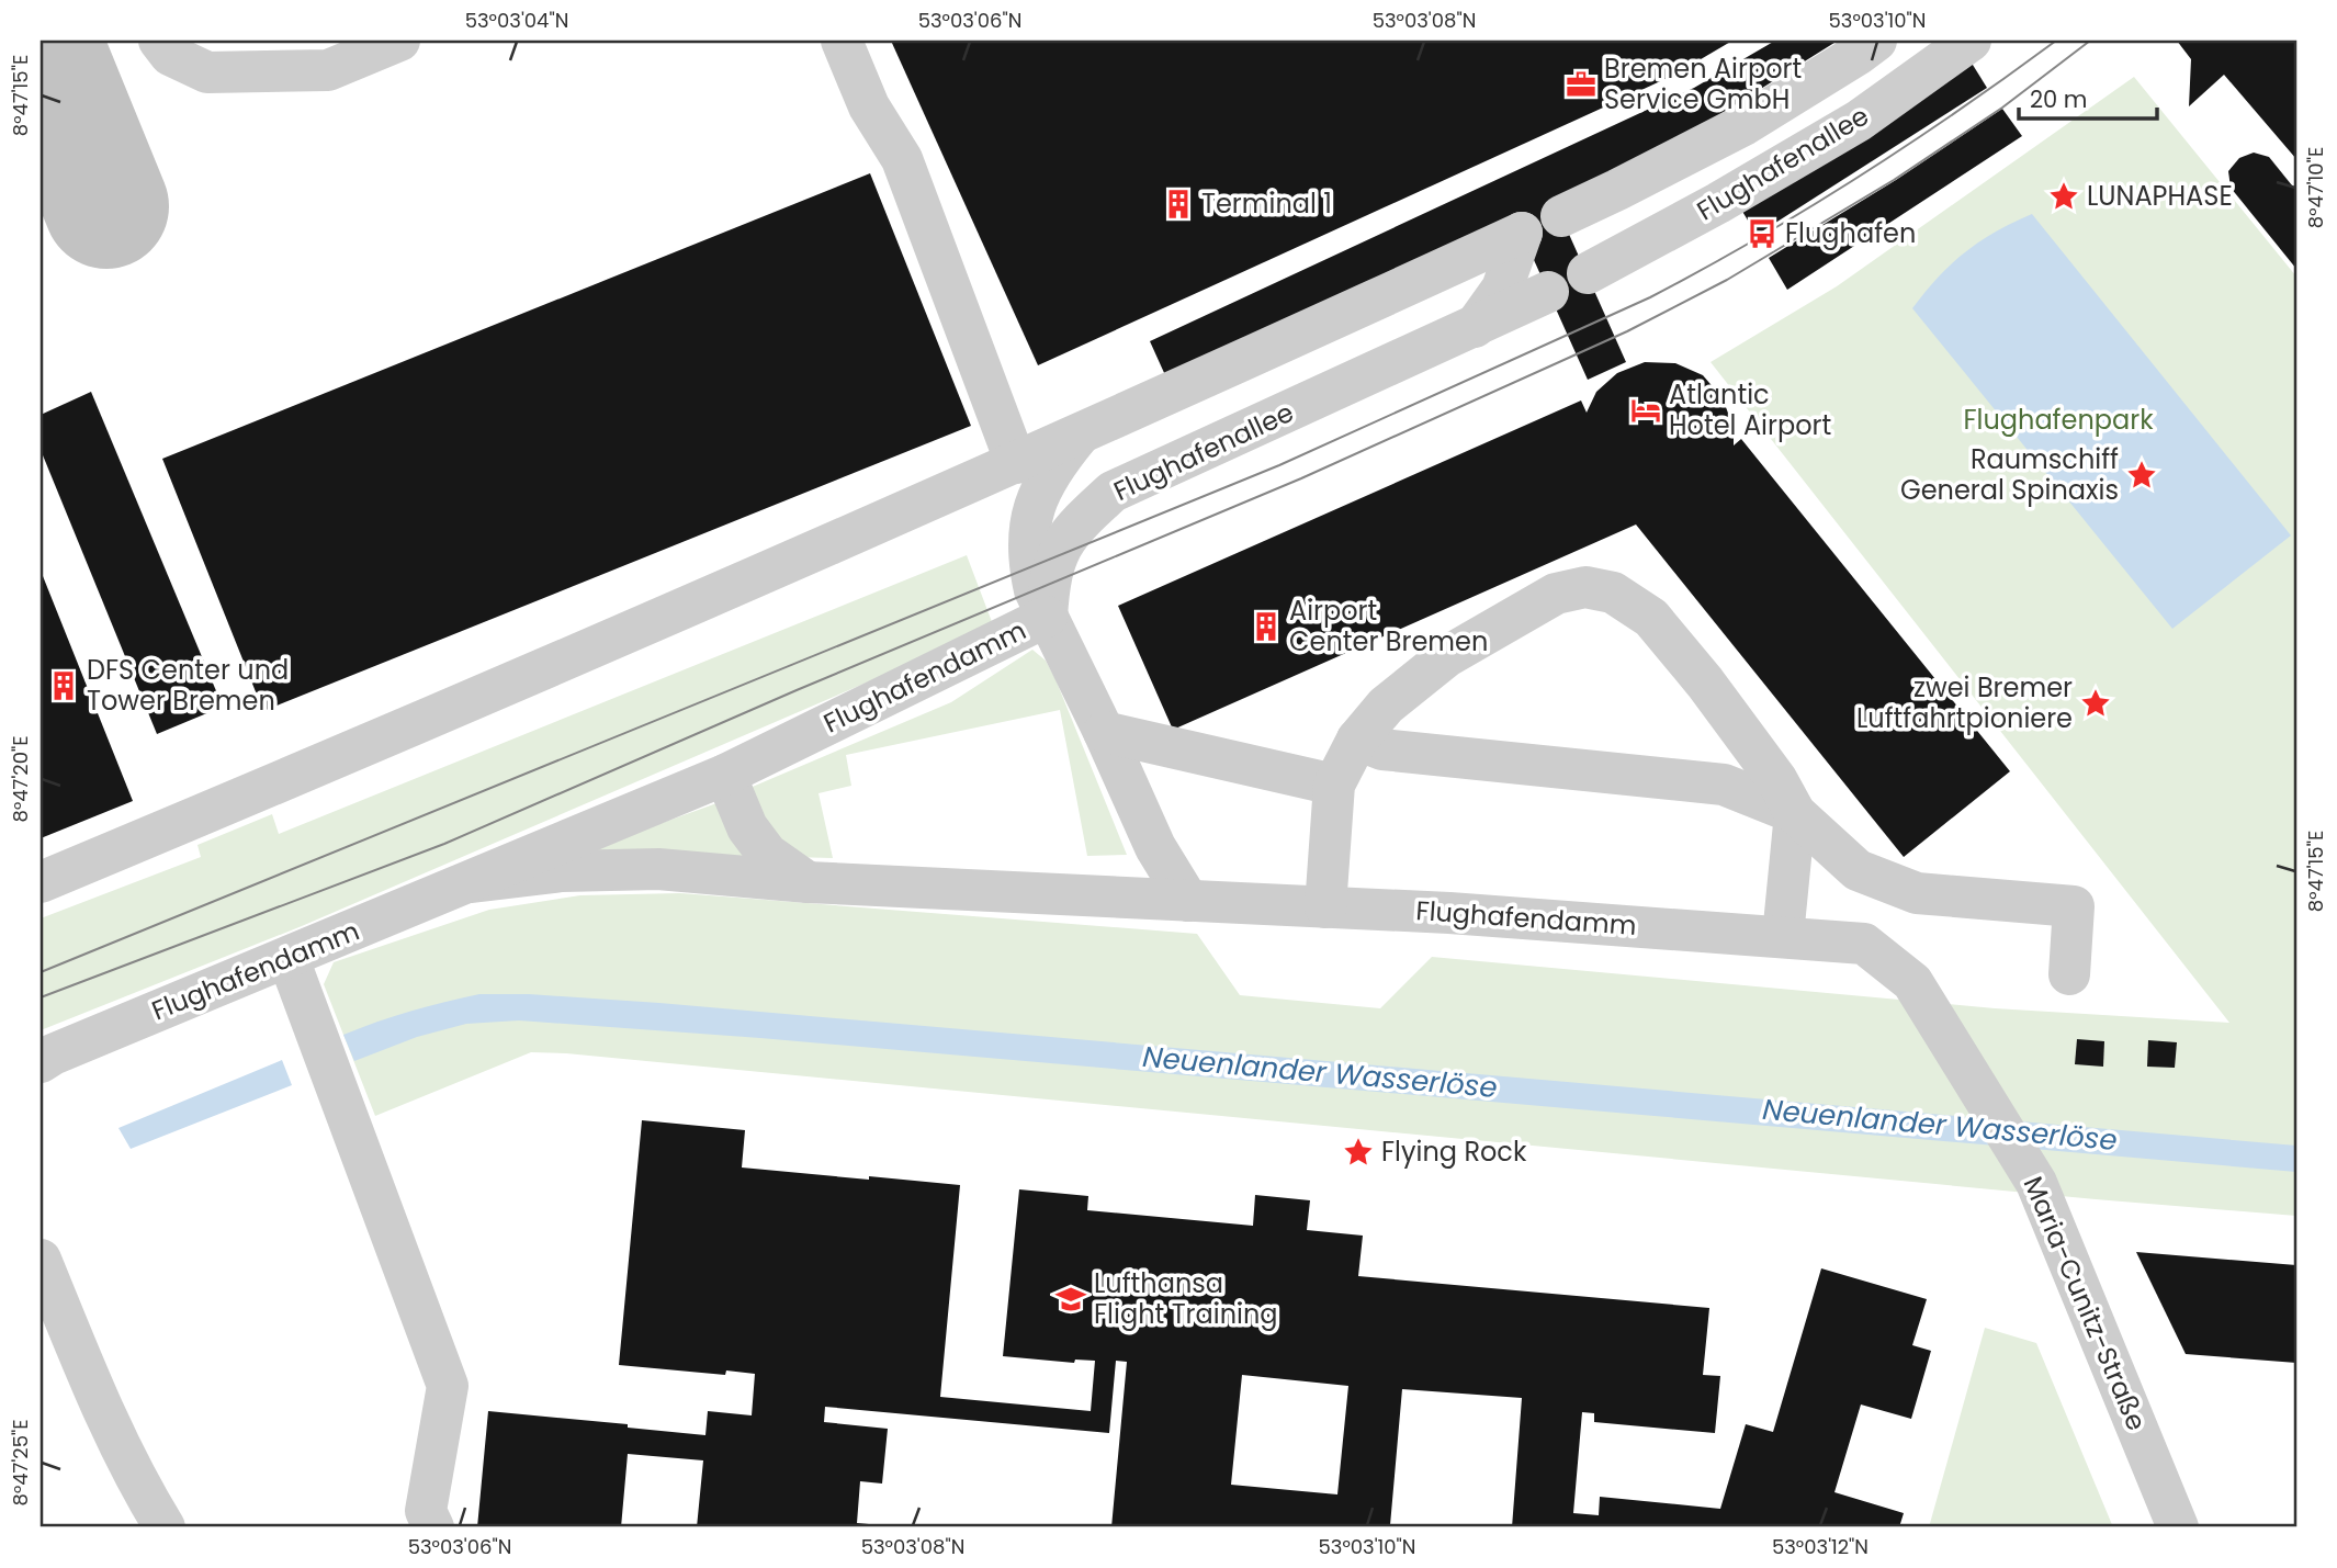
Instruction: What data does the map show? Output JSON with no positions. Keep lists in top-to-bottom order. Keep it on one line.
{"streets":{"street":["Flughafenallee","Flughafendamm","Maria-Cunitz-Straße"]},"crossings":[["Flughafenallee","Flughafendamm"],["Flughafendamm","Maria-Cunitz-Straße"]],"water":["Neuenlander Wasserlöse"],"parks":["Flughafenpark"],"places":{"office":["Bremen Airport Service GmbH"],"place":["LUNAPHASE","Raumschiff General Spinaxis","zwei Bremer Luftfahrtpioniere","Flying Rock"],"building":["Terminal 1","Airport Center Bremen","DFS Center und Tower Bremen"],"bus stop":["Flughafen"],"hotel":["Atlantic Hotel Airport"],"school or university":["Lufthansa Flight Training"]},"scale_bar":"20 m","coordinates":["53°03'04\"N","53°03'06\"N","53°03'08\"N","53°03'10\"N","8°47'15\"E","8°47'10\"E","8°47'20\"E","8°47'25\"E","53°03'12\"N"]}
